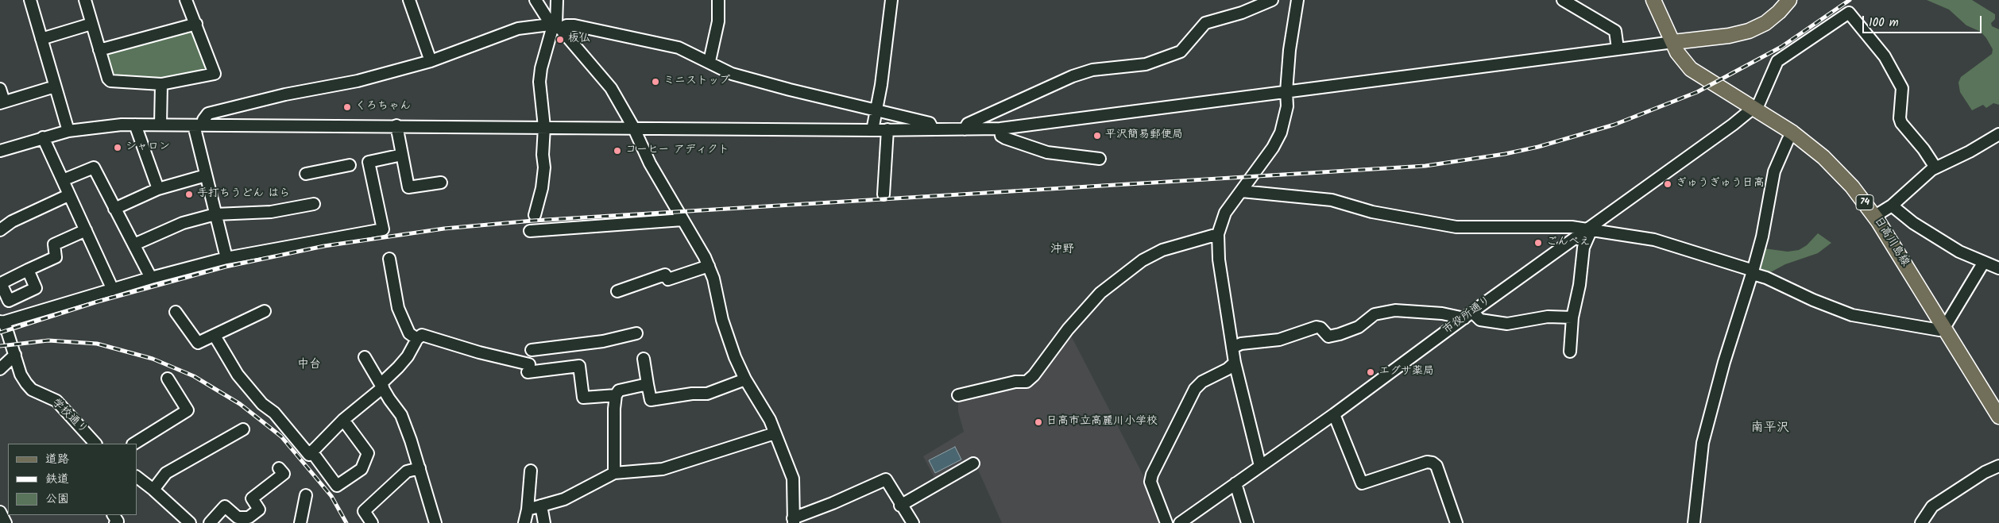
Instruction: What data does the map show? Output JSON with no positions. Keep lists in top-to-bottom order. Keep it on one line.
{"streets":{"main road":["74","日高川島線"],"street":["市役所通り","学校通り"]},"crossings":[["日高川島線","市役所通り"]],"districts":["沖野","中台","南平沢"],"places":["板仏","ミニストップ","くろちゃん","平沢簡易郵便局","シャロン","コーヒー アディクト","ぎゅうぎゅう日高","手打ちうどん はら","ごんべえ","エグサ薬局","日高市立高麗川小学校"],"legend":["道路","鉄道","公園"],"scale_bar":"100 m"}
